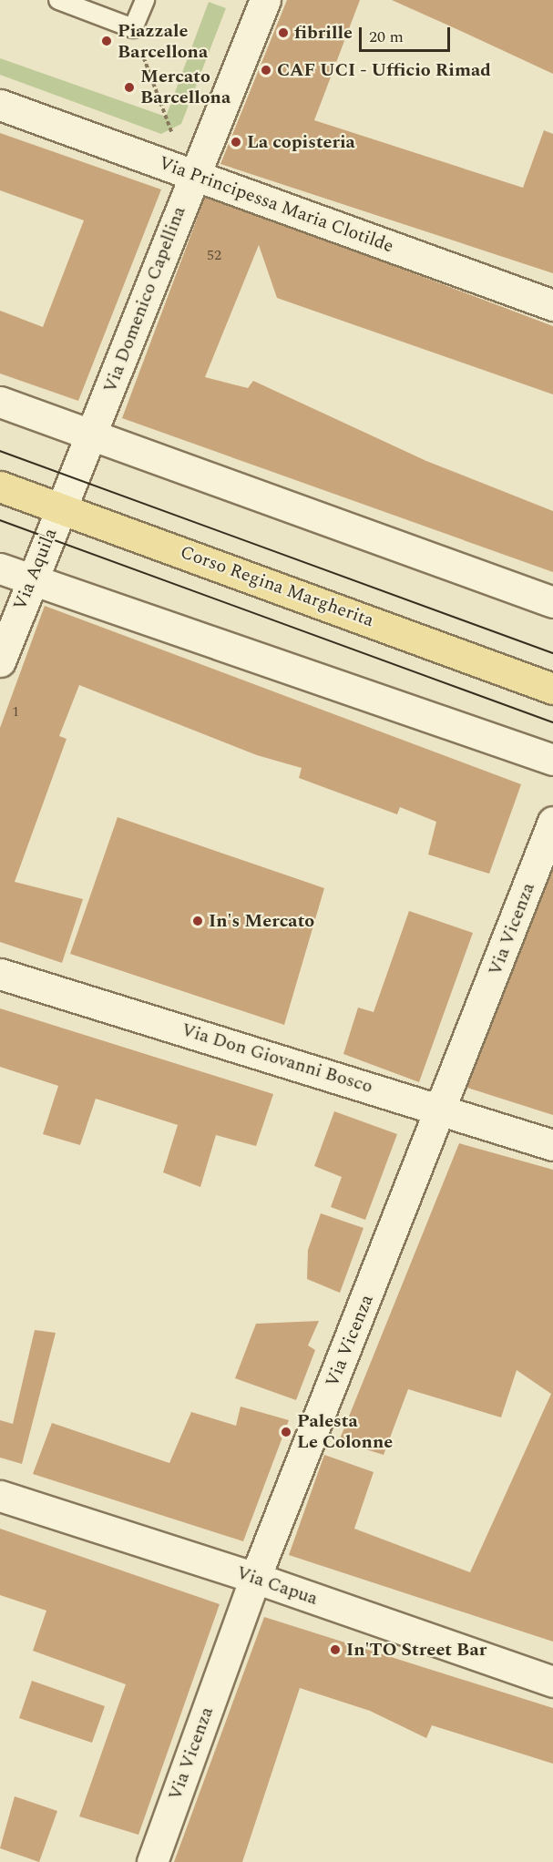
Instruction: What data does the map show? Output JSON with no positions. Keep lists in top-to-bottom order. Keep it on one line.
{"streets":{"main road":["Corso Regina Margherita"],"street":["Via Principessa Maria Clotilde","Via Domenico Capellina","Via Aquila","Via Vicenza","Via Don Giovanni Bosco","Via Capua"]},"crossings":[["Via Principessa Maria Clotilde","Via Domenico Capellina"],["Via Domenico Capellina","Via Aquila"],["Via Domenico Capellina","Corso Regina Margherita"],["Via Aquila","Corso Regina Margherita"],["Via Vicenza","Via Don Giovanni Bosco"],["Via Vicenza","Via Capua"]],"places":["fibrille","Piazzale Barcellona","CAF UCI - Ufficio Rimad","Mercato Barcellona","La copisteria","In's Mercato","Palesta Le Colonne","In'TO Street Bar"],"house_numbers":["52","1"],"scale_bar":"20 m"}
